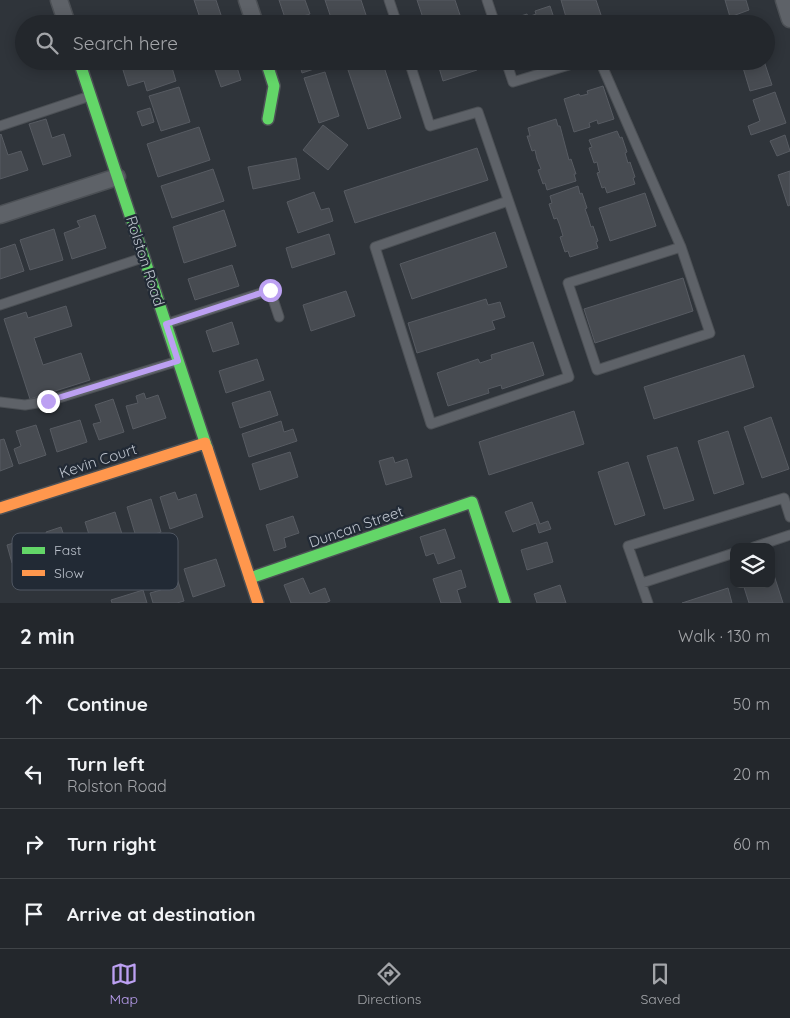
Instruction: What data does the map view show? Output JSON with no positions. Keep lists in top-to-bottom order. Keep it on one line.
{"streets":{"street":["Rolston Road","Kevin Court","Duncan Street"]},"crossings":[["Rolston Road","Kevin Court"],["Rolston Road","Duncan Street"]],"legend":["Fast","Slow"],"page":{"search":"Search here","heading":["2 min","Walk · 130 m"],"list":[["Continue","50 m"],["Turn left","Rolston Road","20 m"],["Turn right","60 m"],"Arrive at destination"],"nav":["Map","Directions","Saved"]}}
